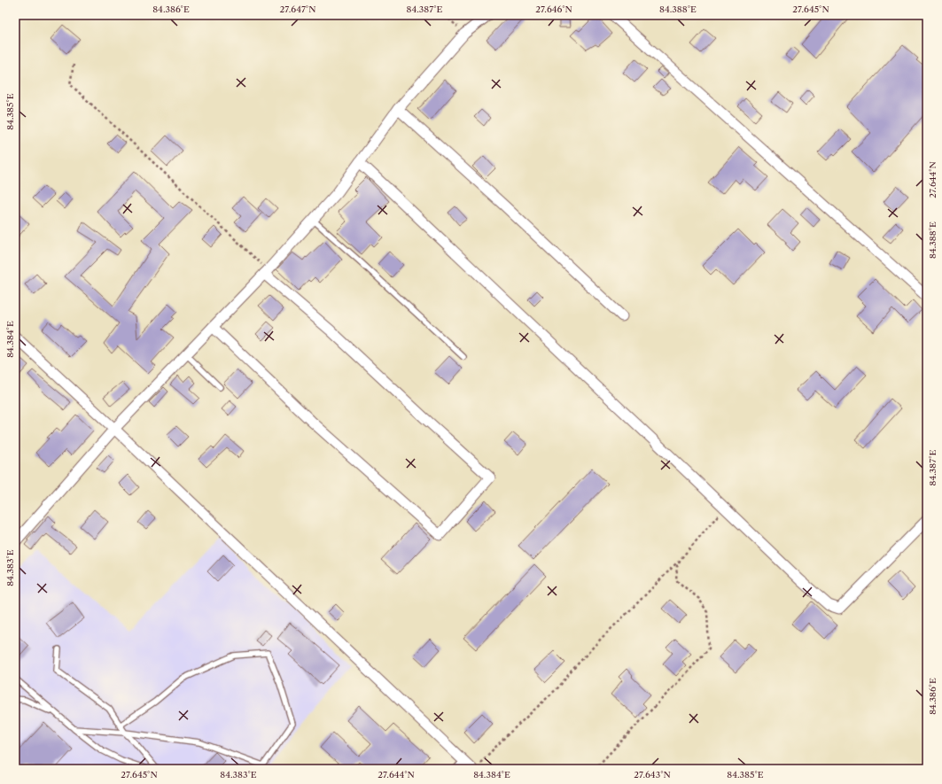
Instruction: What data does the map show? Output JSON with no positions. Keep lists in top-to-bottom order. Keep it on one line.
{"coordinates":["84.386°E","27.647°N","84.387°E","27.646°N","84.388°E","27.645°N","84.385°E","27.644°N","84.384°E","84.383°E","27.643°N"]}
